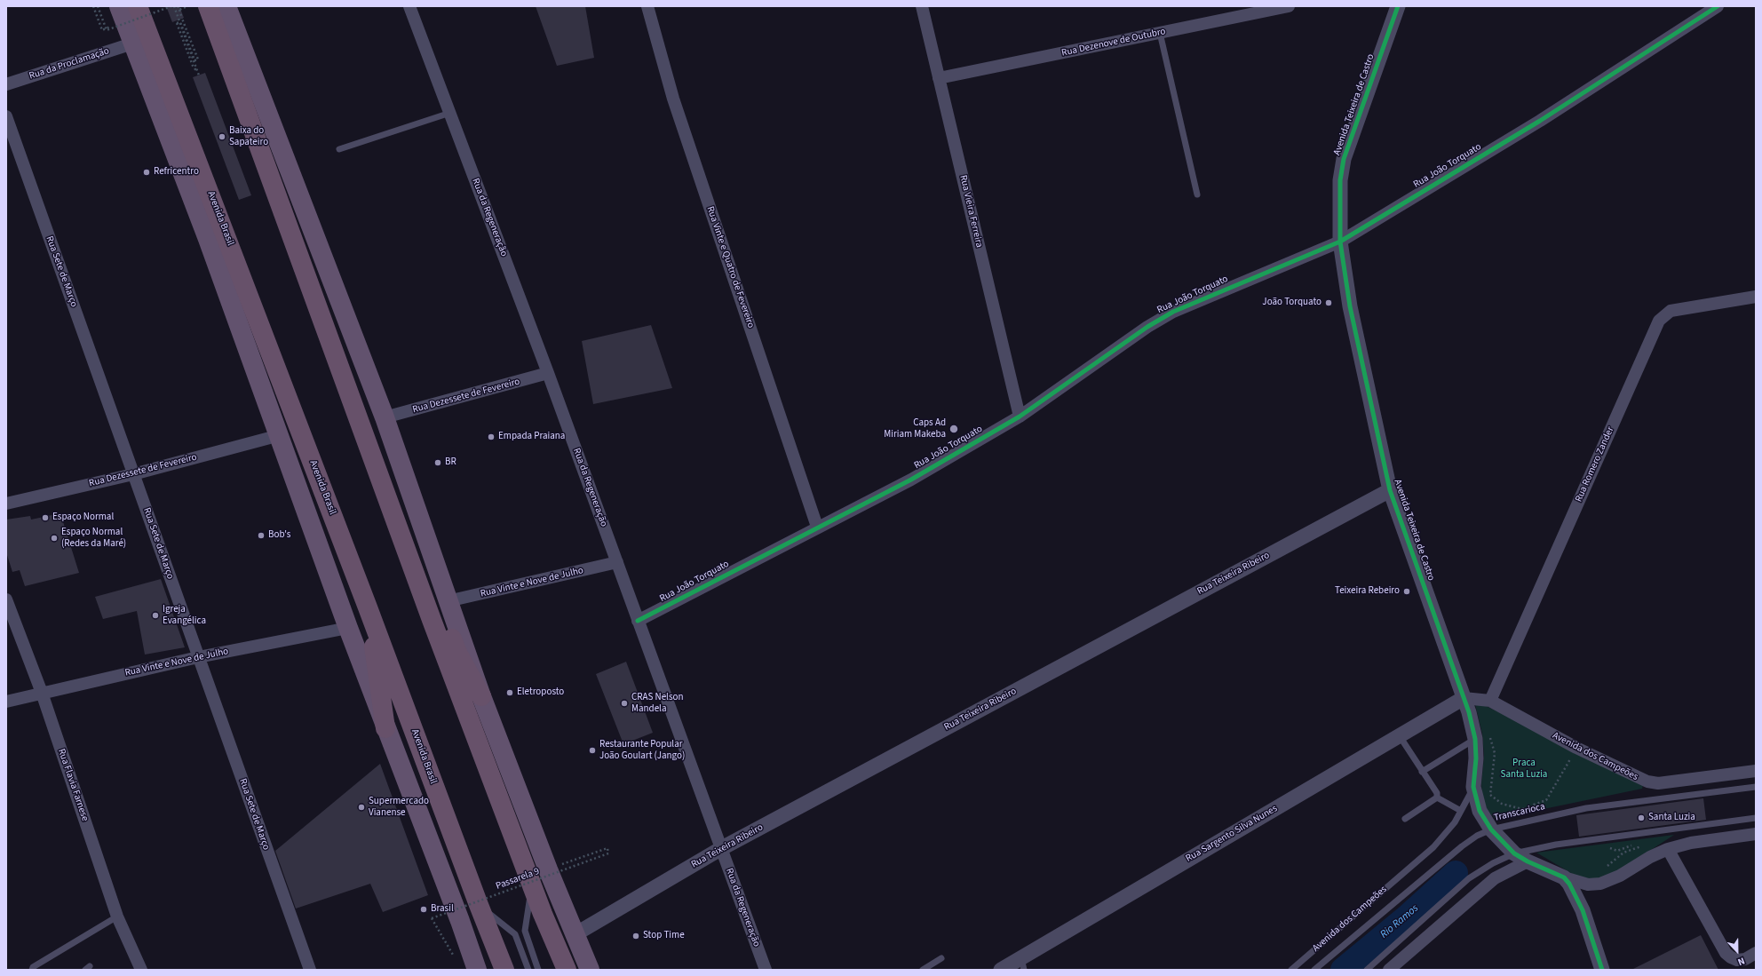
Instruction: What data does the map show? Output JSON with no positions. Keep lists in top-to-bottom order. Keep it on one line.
{"streets":{"highway":["Avenida Brasil"],"street":["Rua Dezenove de Outubro","Rua da Proclamação","Avenida Teixeira de Castro","Rua João Torquato","Rua Vieira Ferreira","Rua da Regeneração","Rua Vinte e Quatro de Fevereiro","Rua Sete de Março","Rua Dezessete de Fevereiro","Rua Romero Zander","Rua Teixeira Ribeiro","Rua Vinte e Nove de Julho","Avenida dos Campeões","Rua Flavia Farnese","Rua Sargento Silva Nunes"],"lane":["Transcarioca"],"path":["Passarela 9"]},"crossings":[["Rua Dezenove de Outubro","Rua Vieira Ferreira"],["Rua da Proclamação","Avenida Brasil"],["Avenida Teixeira de Castro","Rua João Torquato"],["Avenida Teixeira de Castro","Rua Teixeira Ribeiro"],["Avenida Teixeira de Castro","Avenida dos Campeões"],["Avenida Teixeira de Castro","Transcarioca"],["Avenida Teixeira de Castro","Rua Sargento Silva Nunes"],["Rua João Torquato","Rua Vieira Ferreira"],["Rua João Torquato","Rua da Regeneração"],["Rua João Torquato","Rua Vinte e Quatro de Fevereiro"],["Rua da Regeneração","Rua Dezessete de Fevereiro"],["Rua da Regeneração","Rua Teixeira Ribeiro"],["Rua da Regeneração","Rua Vinte e Nove de Julho"],["Avenida Brasil","Rua Dezessete de Fevereiro"],["Avenida Brasil","Rua Vinte e Nove de Julho"],["Rua Sete de Março","Rua Dezessete de Fevereiro"],["Rua Sete de Março","Rua Vinte e Nove de Julho"],["Rua Romero Zander","Avenida dos Campeões"],["Rua Vinte e Nove de Julho","Rua Flavia Farnese"],["Avenida dos Campeões","Rua Sargento Silva Nunes"]],"water":["Rio Ramos"],"parks":["Praca Santa Luzia"],"places":["Baixa do Sapateiro","Refricentro","João Torquato","Caps Ad Miriam Makeba","Empada Praiana","BR","Espaço Normal","Bob's","Espaço Normal (Redes da Maré)","Teixeira Rebeiro","Igreja Evangélica","Eletroposto","CRAS Nelson Mandela","Restaurante Popular João Goulart (Jango)","Supermercado Vianense","Santa Luzia","Brasil","Stop Time"],"north":"bottom"}
